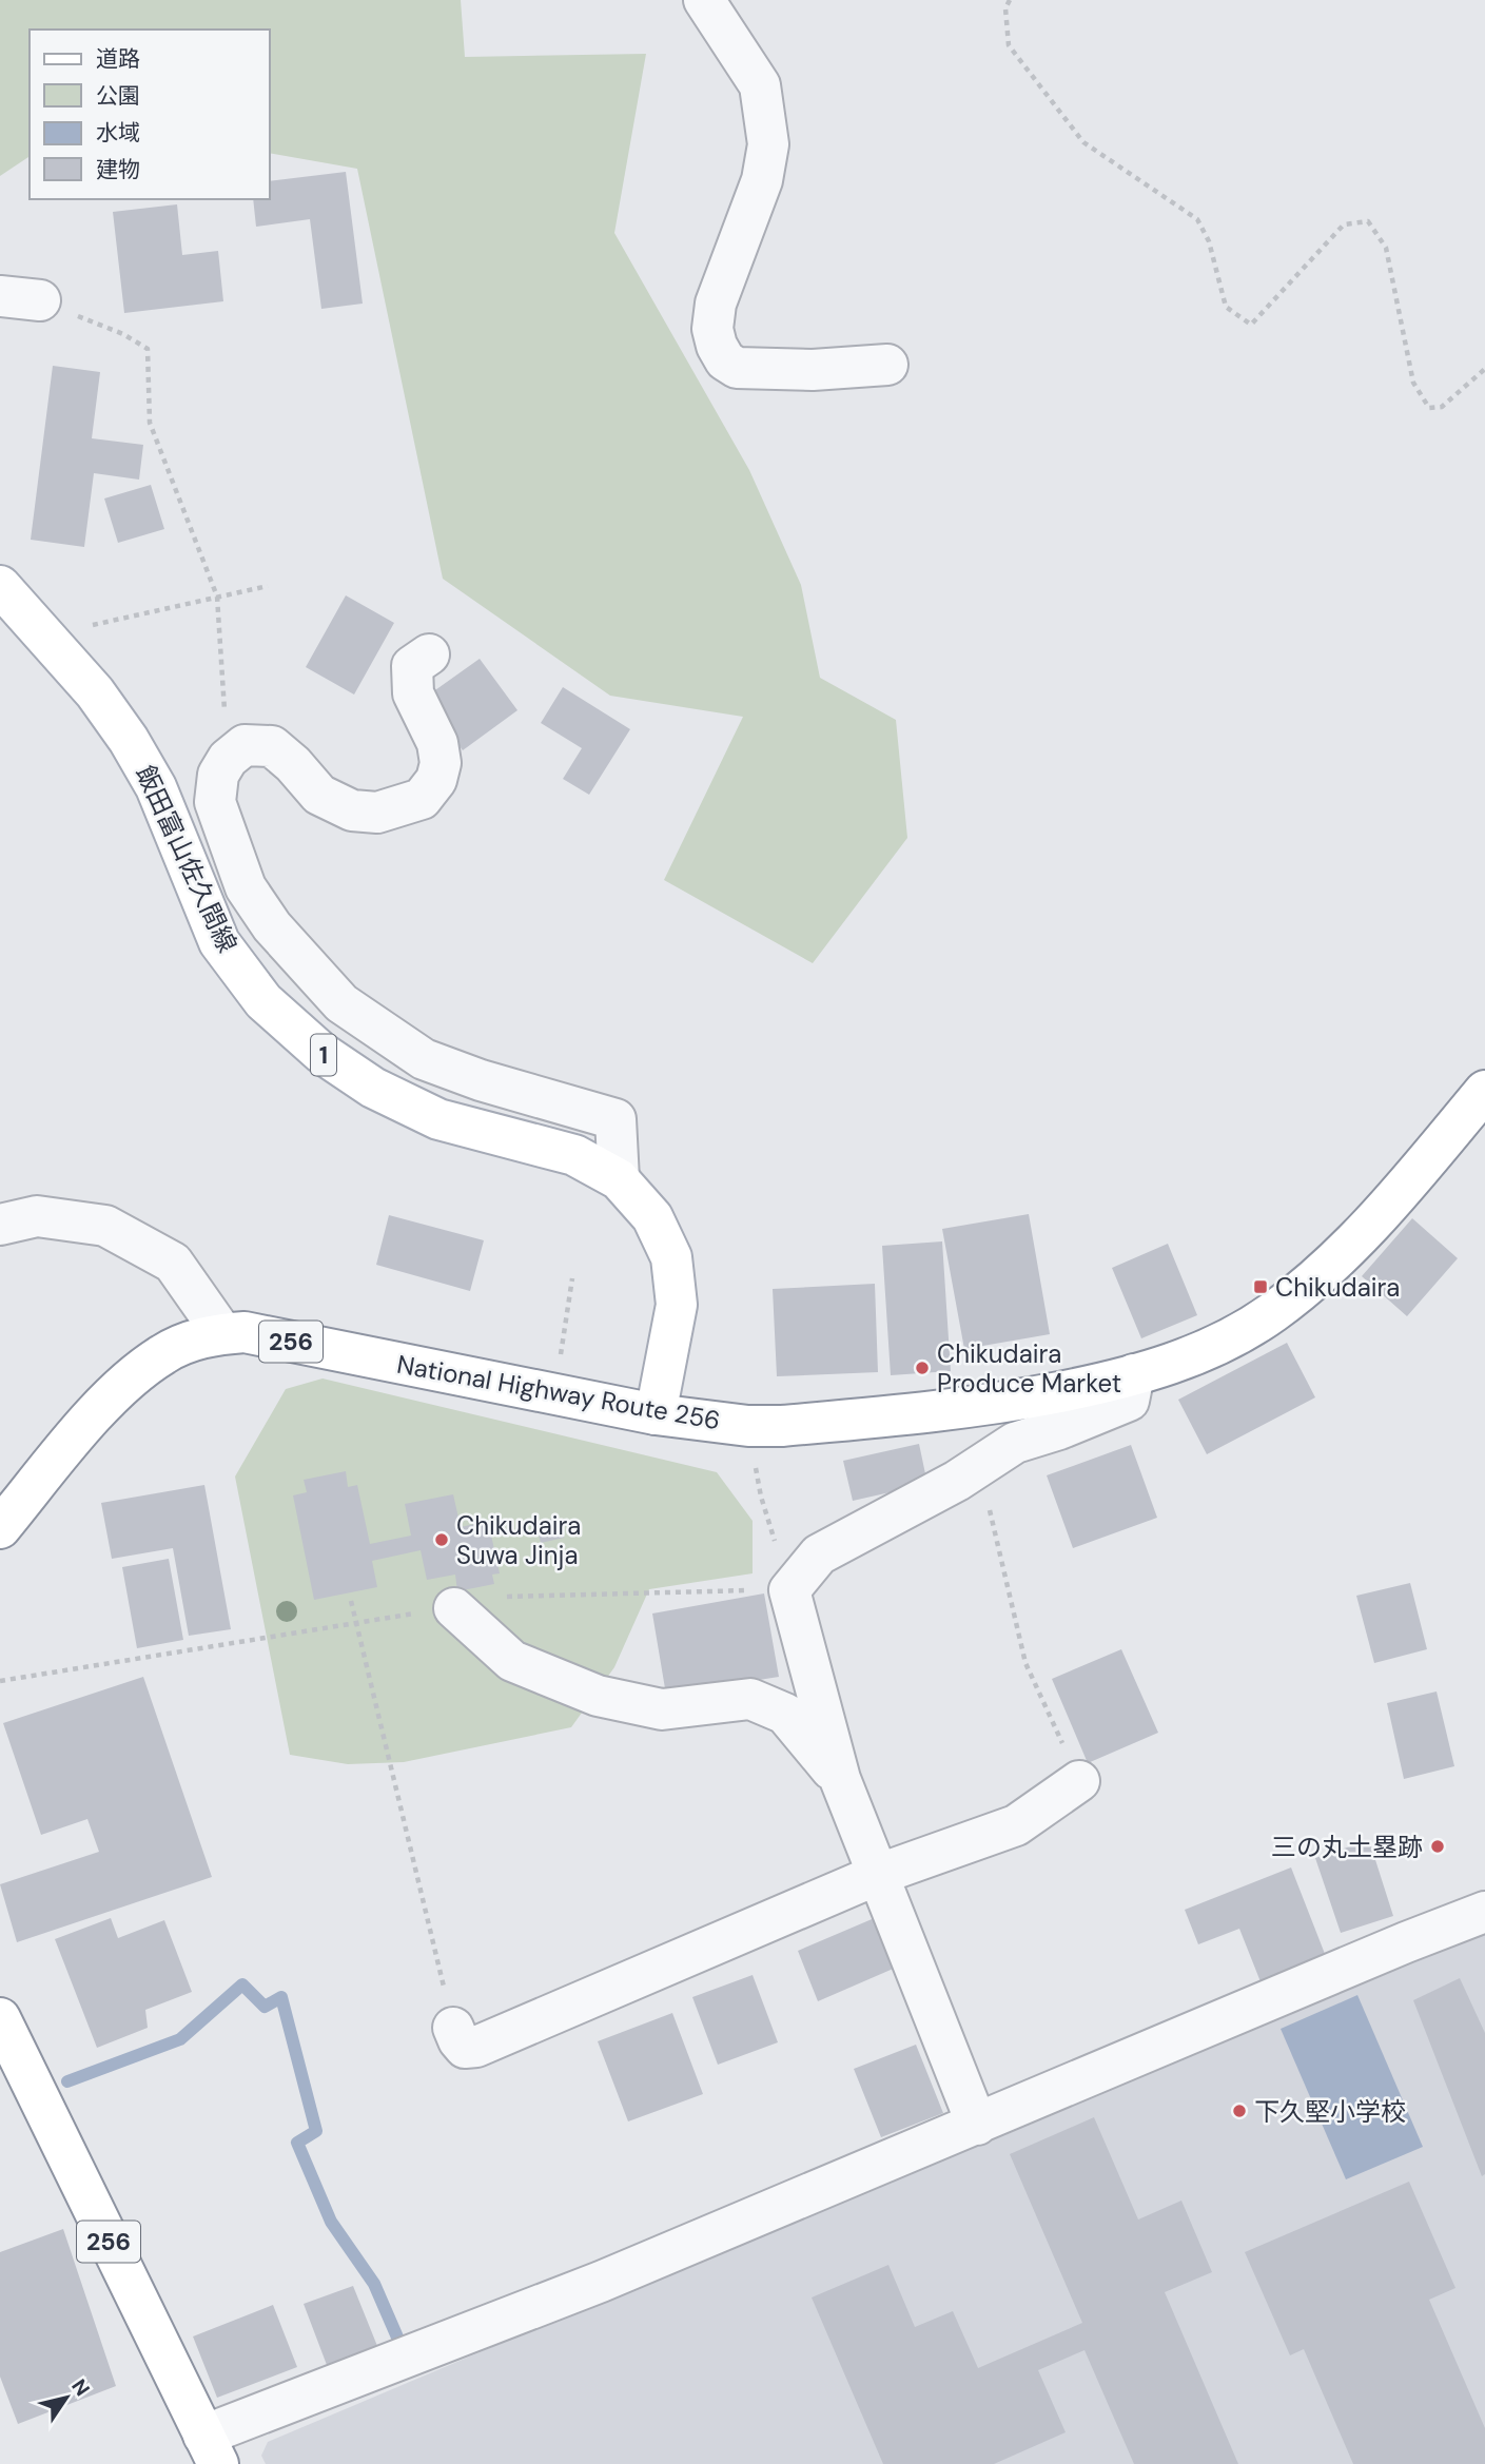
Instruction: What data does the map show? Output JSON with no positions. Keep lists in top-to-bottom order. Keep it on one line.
{"streets":{"main road":["飯田富山佐久間線","1","256","National Highway Route 256"]},"crossings":[["飯田富山佐久間線","National Highway Route 256"]],"places":{"transit":["Chikudaira"],"other":["Chikudaira Produce Market","Chikudaira Suwa Jinja","三の丸土塁跡","下久堅小学校"]},"legend":["道路","公園","水域","建物"],"north":"top right"}
